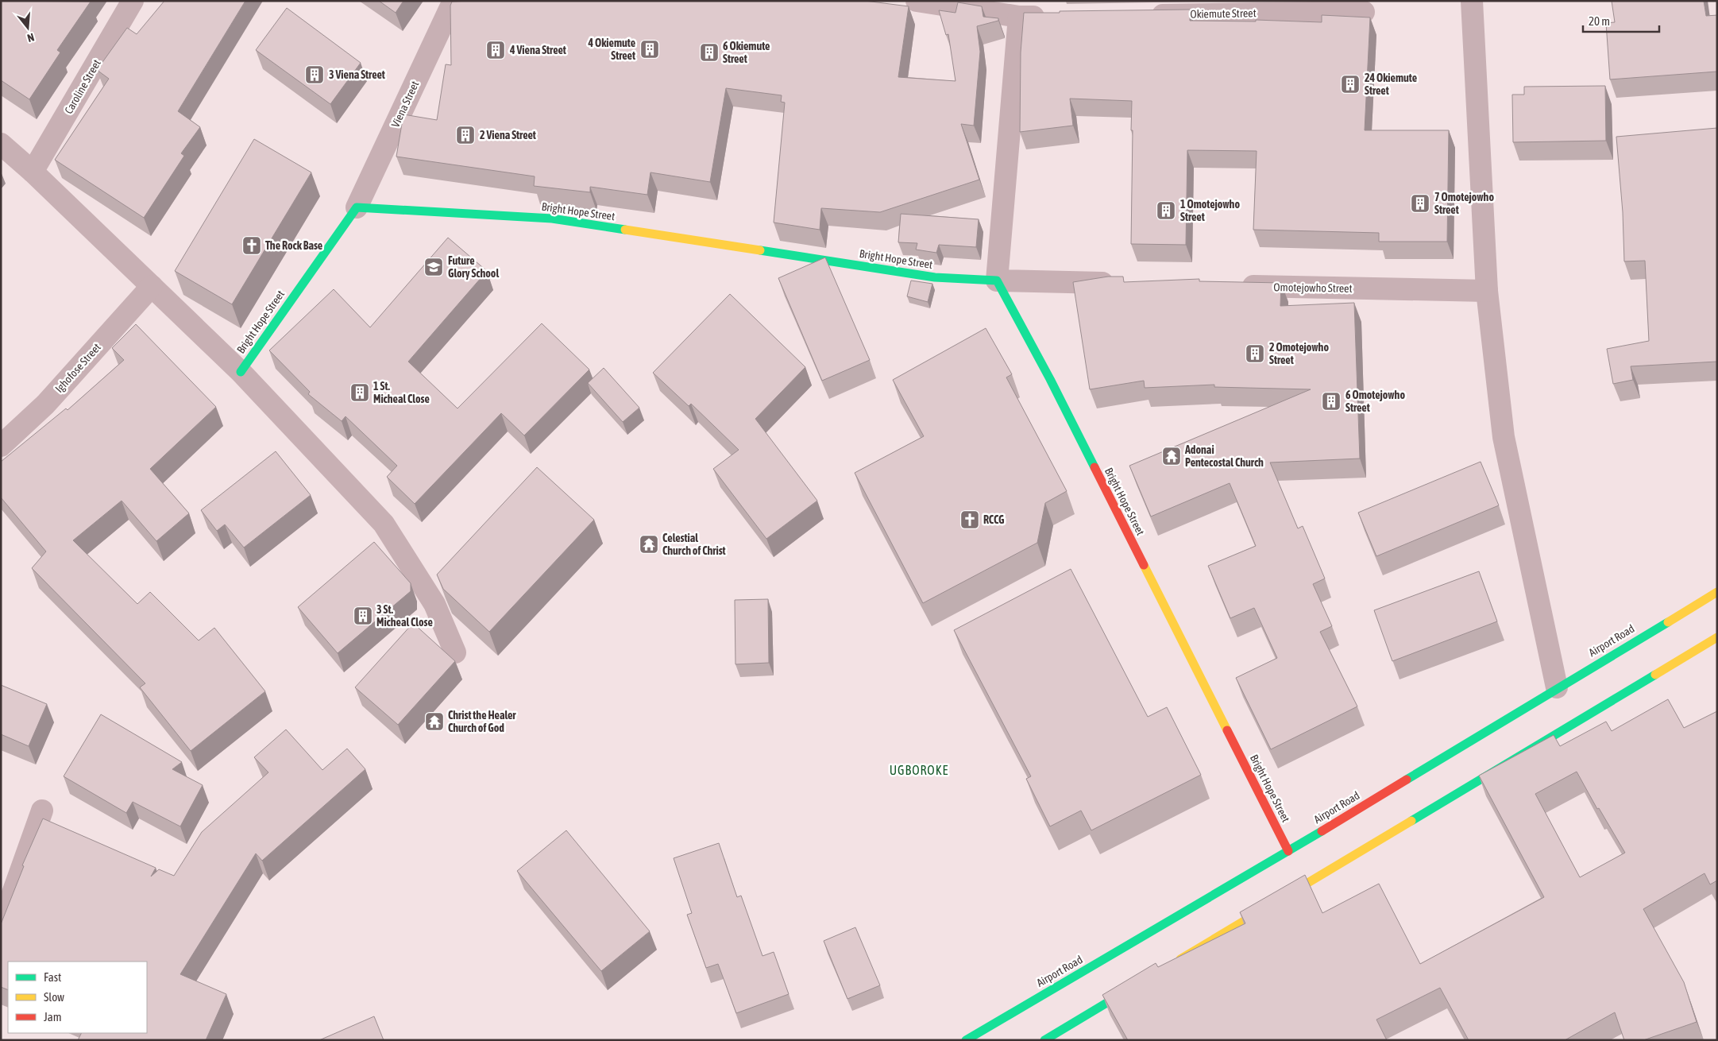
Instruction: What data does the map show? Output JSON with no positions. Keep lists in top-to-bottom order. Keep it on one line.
{"streets":{"main road":["Bright Hope Street","Airport Road"],"street":["Okiemute Street","Caroline Street","Viena Street","Omotejowho Street","Ighofose Street"]},"crossings":[["Viena Street","Bright Hope Street"],["Bright Hope Street","Airport Road"]],"districts":["UGBOROKE"],"places":{"building":["4 Okiemute Street","4 Viena Street","6 Okiemute Street","3 Viena Street","24 Okiemute Street","2 Viena Street","7 Omotejowho Street","1 Omotejowho Street","2 Omotejowho Street","1 St. Micheal Close","6 Omotejowho Street","3 St. Micheal Close"],"church":["The Rock Base","RCCG"],"school or university":["Future Glory School"],"temple":["Adonai Pentecostal Church","Celestial Church of Christ","Christ the Healer Church of God"]},"legend":["Fast","Slow","Jam"],"scale_bar":"20 m","north":"bottom"}
